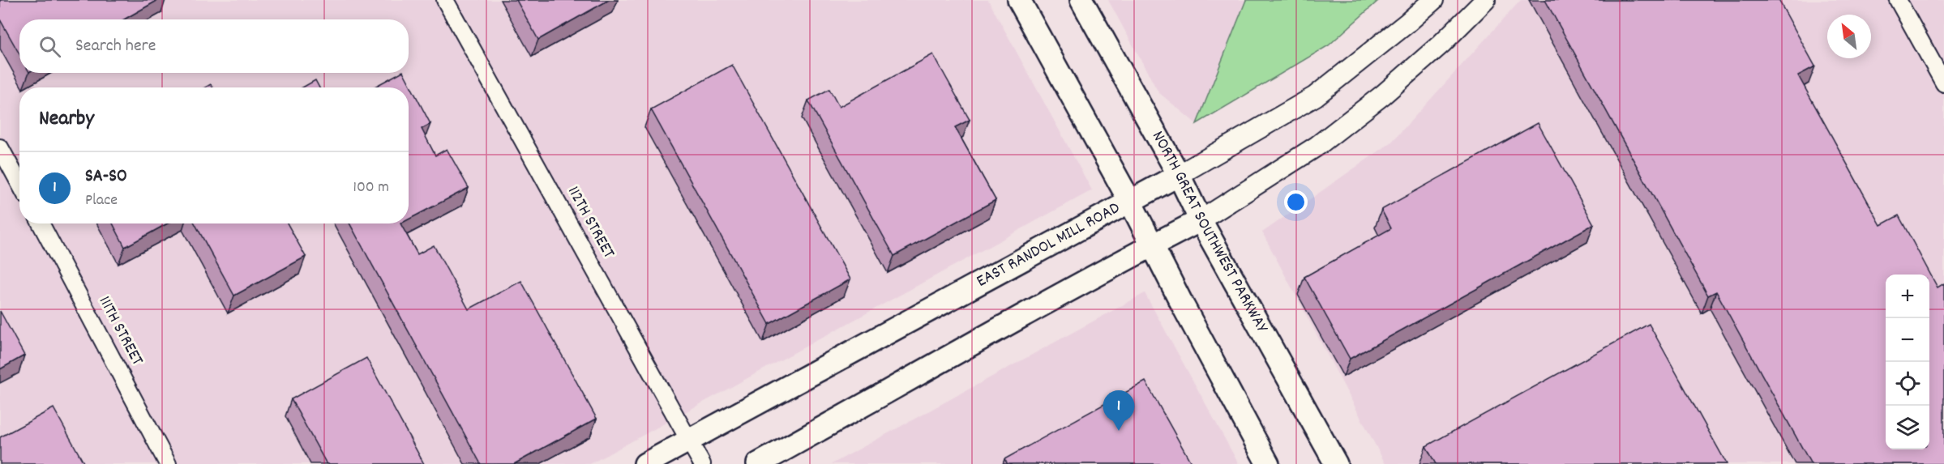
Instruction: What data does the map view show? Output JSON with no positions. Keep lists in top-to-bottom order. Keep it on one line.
{"streets":{"main road":["NORTH GREAT SOUTHWEST PARKWAY","EAST RANDOL MILL ROAD"],"street":["112TH STREET","111TH STREET"]},"crossings":[["112TH STREET","EAST RANDOL MILL ROAD"],["NORTH GREAT SOUTHWEST PARKWAY","EAST RANDOL MILL ROAD"]],"north":"top left","page":{"search":"Search here","heading":"Nearby","list":[{"mark":"1","name":"SA-SO","note":"Place","value":"100 m"}],"map_buttons":["+","−"],"pins":"1"}}
